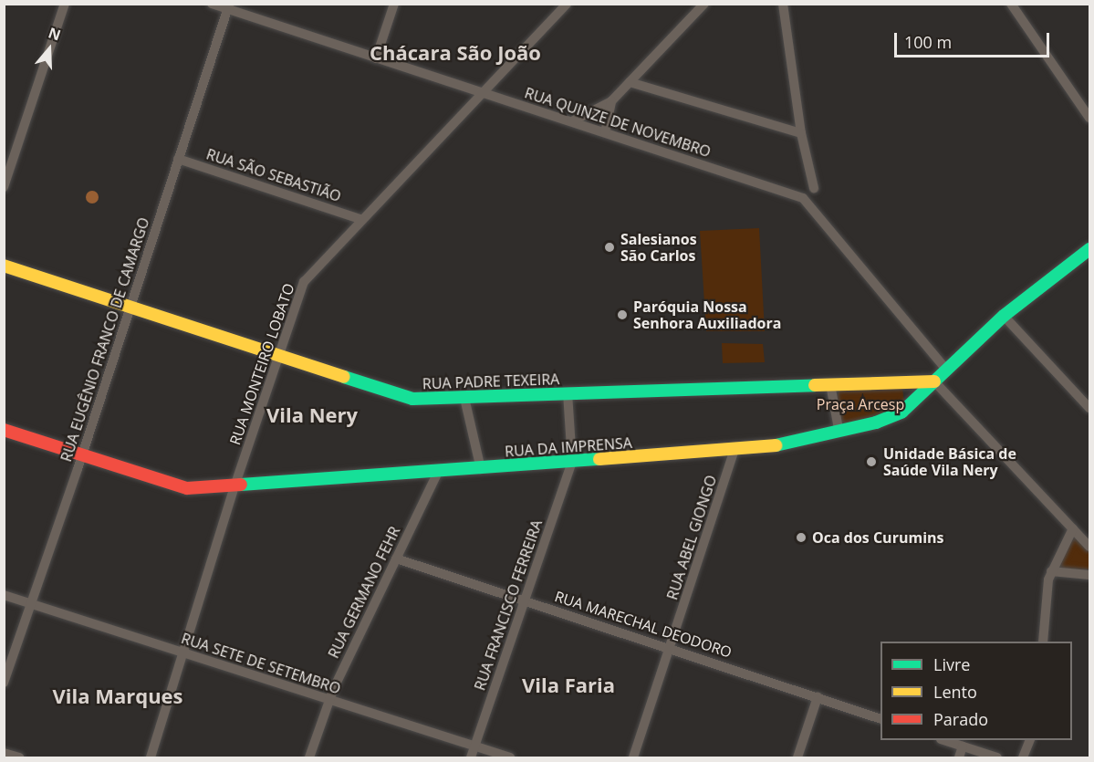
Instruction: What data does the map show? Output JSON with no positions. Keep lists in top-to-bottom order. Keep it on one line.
{"streets":{"main road":["RUA PADRE TEXEIRA","RUA DA IMPRENSA"],"street":["RUA QUINZE DE NOVEMBRO","RUA SÃO SEBASTIÃO","RUA EUGÊNIO FRANCO DE CAMARGO","RUA MONTEIRO LOBATO","RUA ABEL GIONGO","RUA GERMANO FEHR","RUA FRANCISCO FERREIRA","RUA MARECHAL DEODORO","RUA SETE DE SETEMBRO"]},"crossings":[["RUA QUINZE DE NOVEMBRO","RUA EUGÊNIO FRANCO DE CAMARGO"],["RUA QUINZE DE NOVEMBRO","RUA MONTEIRO LOBATO"],["RUA QUINZE DE NOVEMBRO","RUA DA IMPRENSA"],["RUA SÃO SEBASTIÃO","RUA EUGÊNIO FRANCO DE CAMARGO"],["RUA SÃO SEBASTIÃO","RUA MONTEIRO LOBATO"],["RUA EUGÊNIO FRANCO DE CAMARGO","RUA PADRE TEXEIRA"],["RUA EUGÊNIO FRANCO DE CAMARGO","RUA DA IMPRENSA"],["RUA EUGÊNIO FRANCO DE CAMARGO","RUA SETE DE SETEMBRO"],["RUA MONTEIRO LOBATO","RUA PADRE TEXEIRA"],["RUA MONTEIRO LOBATO","RUA DA IMPRENSA"],["RUA MONTEIRO LOBATO","RUA SETE DE SETEMBRO"],["RUA PADRE TEXEIRA","RUA DA IMPRENSA"],["RUA DA IMPRENSA","RUA ABEL GIONGO"],["RUA DA IMPRENSA","RUA GERMANO FEHR"],["RUA DA IMPRENSA","RUA FRANCISCO FERREIRA"],["RUA ABEL GIONGO","RUA MARECHAL DEODORO"],["RUA GERMANO FEHR","RUA MARECHAL DEODORO"],["RUA GERMANO FEHR","RUA SETE DE SETEMBRO"],["RUA FRANCISCO FERREIRA","RUA MARECHAL DEODORO"],["RUA FRANCISCO FERREIRA","RUA SETE DE SETEMBRO"]],"districts":["Chácara São João","Vila Nery","Vila Faria","Vila Marques"],"parks":["Praça Arcesp"],"places":["Salesianos São Carlos","Paróquia Nossa Senhora Auxiliadora","Unidade Básica de Saúde Vila Nery","Oca dos Curumins"],"legend":["Livre","Lento","Parado"],"scale_bar":"100 m","north":"top"}
